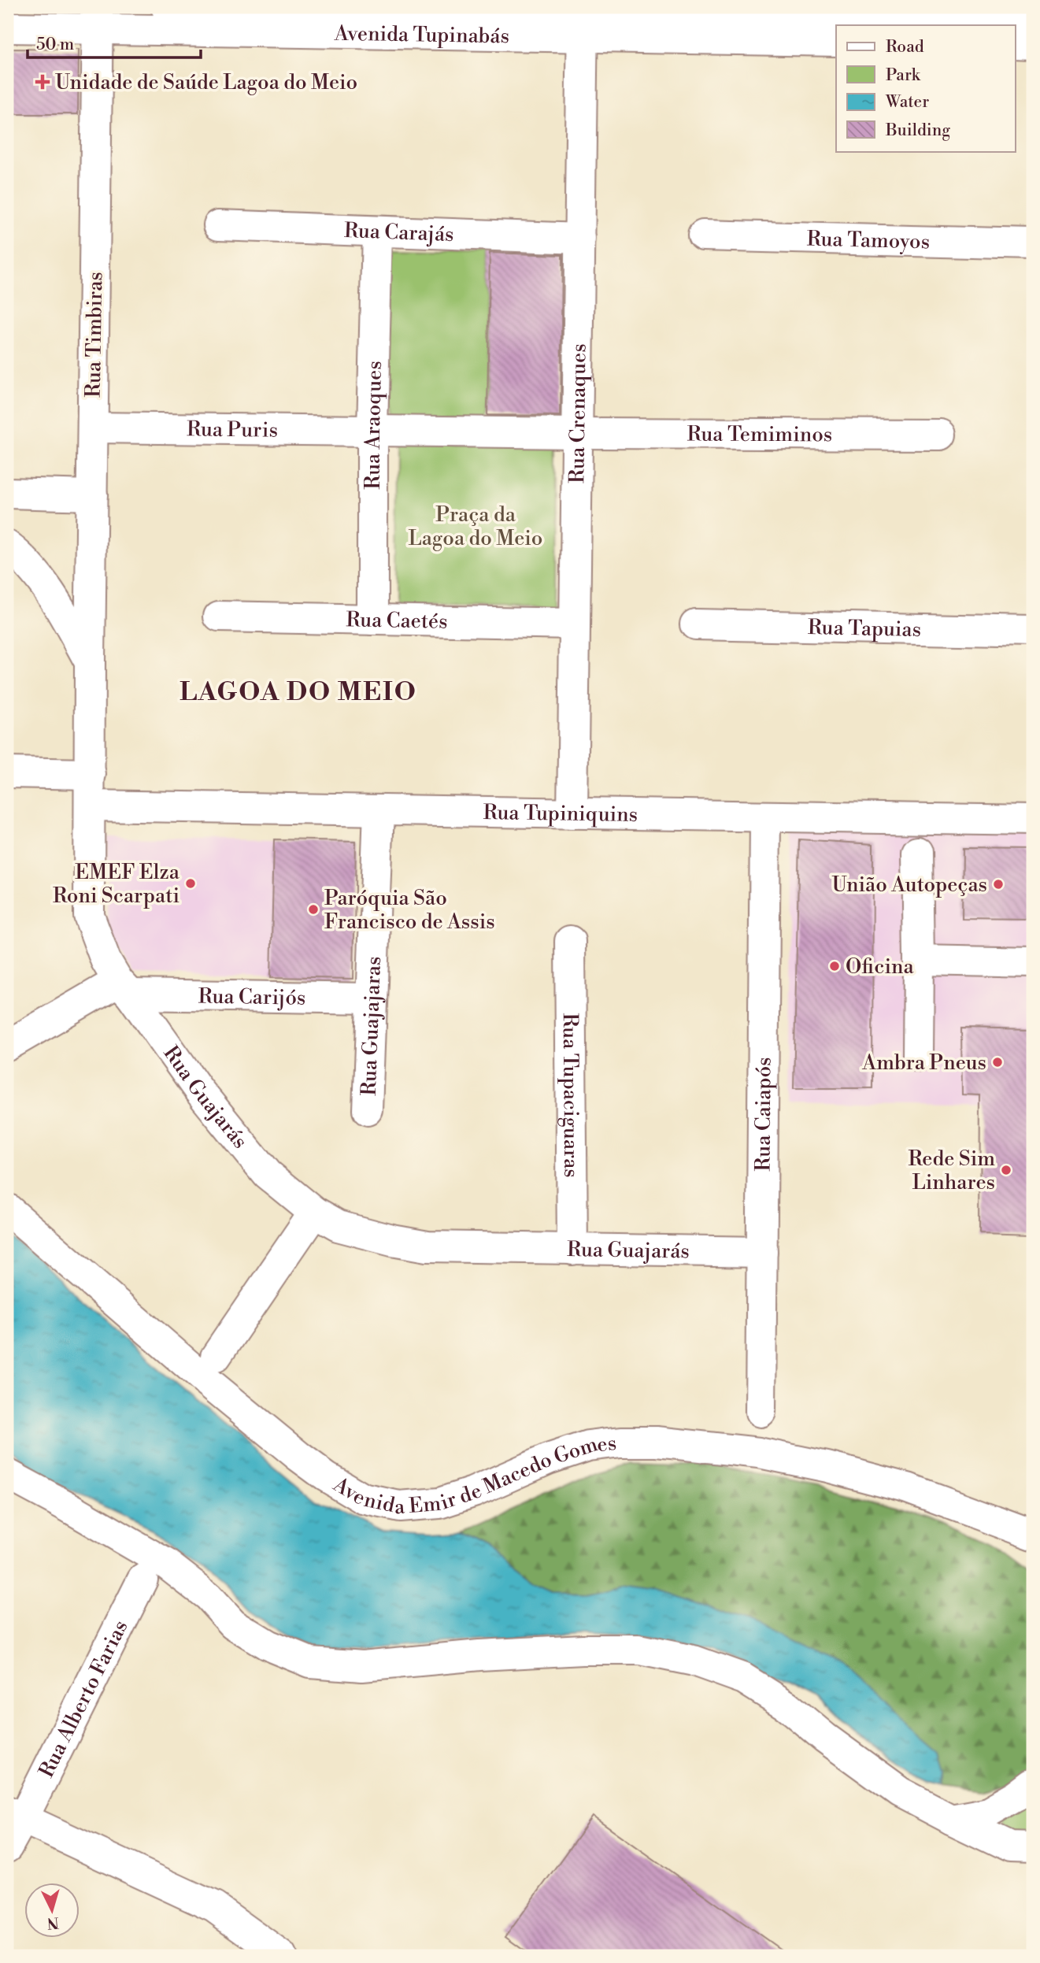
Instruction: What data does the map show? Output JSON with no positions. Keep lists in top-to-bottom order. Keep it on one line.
{"streets":{"street":["Avenida Tupinabás","Rua Carajás","Rua Tamoyos","Rua Timbiras","Rua Crenaques","Rua Araoques","Rua Puris","Rua Temiminos","Rua Caetés","Rua Tapuias","Rua Tupiniquins","Rua Carijós","Rua Guajajaras","Rua Tupaciguaras","Rua Guajarás","Rua Caiapós","Avenida Emir de Macedo Gomes","Rua Alberto Farias"]},"crossings":[["Avenida Tupinabás","Rua Timbiras"],["Avenida Tupinabás","Rua Crenaques"],["Rua Carajás","Rua Crenaques"],["Rua Carajás","Rua Araoques"],["Rua Timbiras","Rua Puris"],["Rua Timbiras","Rua Guajarás"],["Rua Crenaques","Rua Puris"],["Rua Crenaques","Rua Temiminos"],["Rua Crenaques","Rua Caetés"],["Rua Crenaques","Rua Tupiniquins"],["Rua Araoques","Rua Puris"],["Rua Araoques","Rua Caetés"],["Rua Puris","Rua Temiminos"],["Rua Tupiniquins","Rua Guajajaras"],["Rua Tupiniquins","Rua Guajarás"],["Rua Tupiniquins","Rua Caiapós"],["Rua Carijós","Rua Guajajaras"],["Rua Carijós","Rua Guajarás"],["Rua Tupaciguaras","Rua Guajarás"],["Rua Guajarás","Rua Caiapós"]],"districts":["LAGOA DO MEIO"],"parks":["Praça da Lagoa do Meio"],"places":{"health":["Unidade de Saúde Lagoa do Meio"],"other":["EMEF Elza Roni Scarpati","União Autopeças","Paróquia São Francisco de Assis","Oficina","Ambra Pneus","Rede Sim Linhares"]},"legend":["Road","Park","Water","Building"],"scale_bar":"50 m","north":"bottom"}
